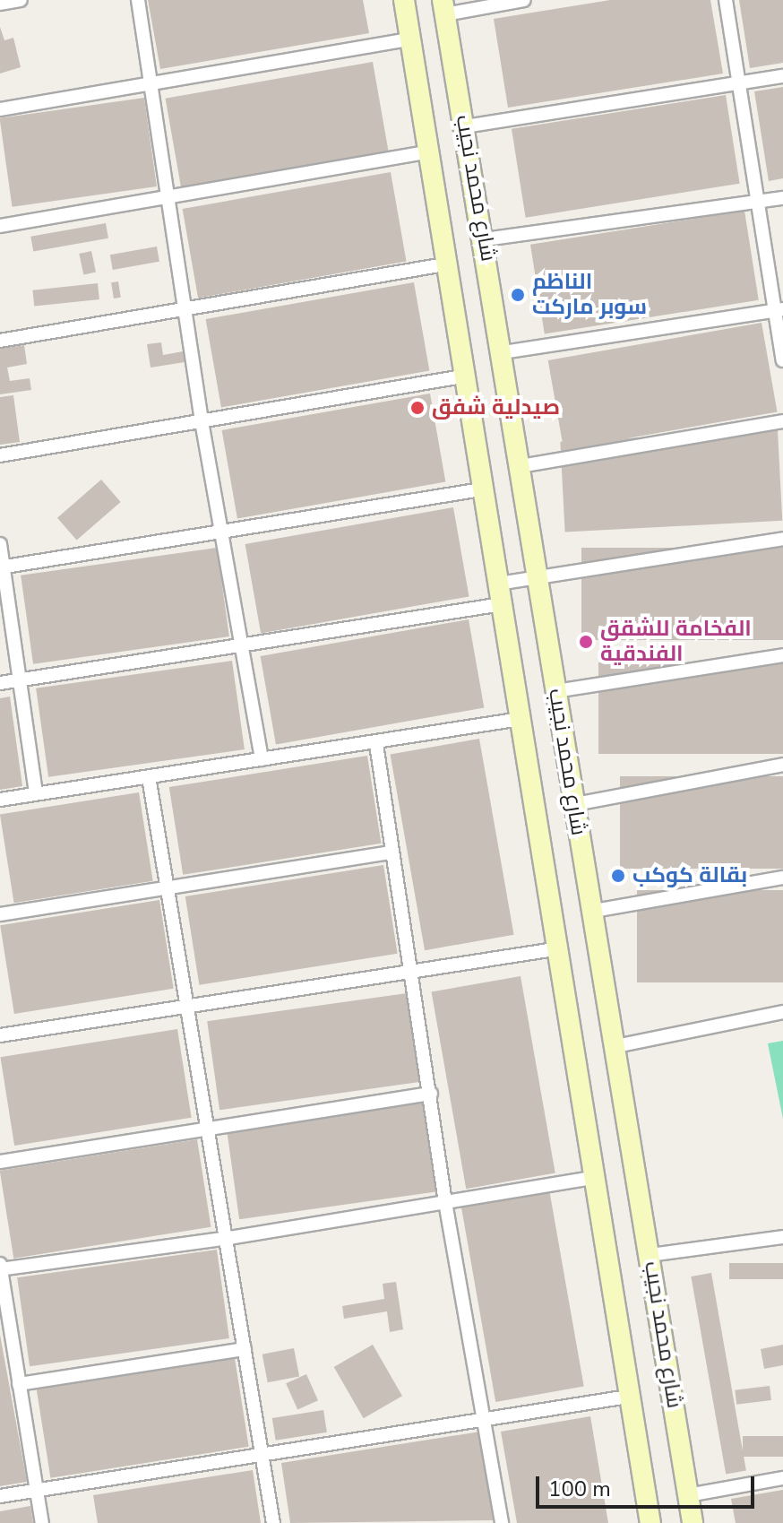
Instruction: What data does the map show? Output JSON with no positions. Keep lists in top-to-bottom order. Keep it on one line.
{"streets":{"main road":["شارع محمد نجيب"]},"places":["الناظم سوبر ماركت","صيدلية شفق","الفخامة للشقق الفندقية","بقالة كوكب"],"scale_bar":"100 m"}
